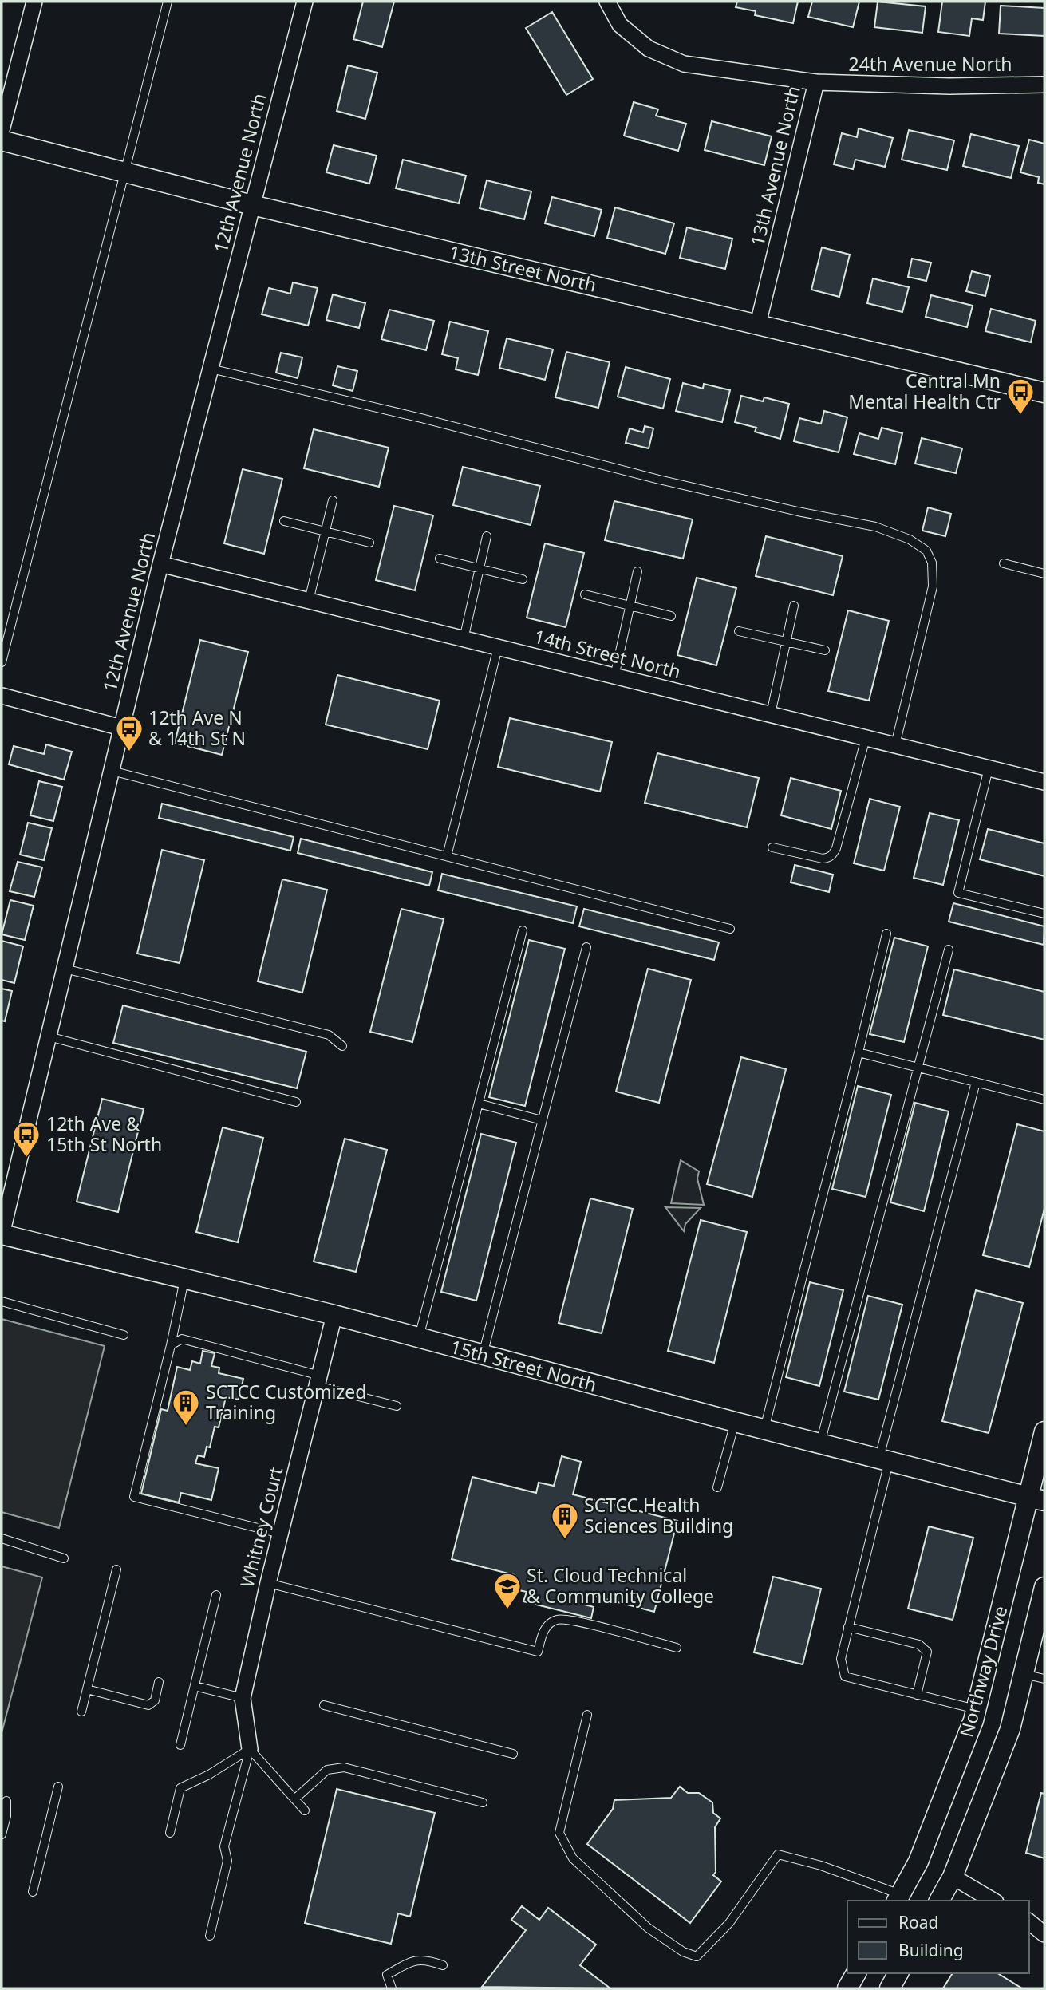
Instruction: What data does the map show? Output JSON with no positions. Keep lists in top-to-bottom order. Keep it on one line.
{"streets":{"street":["24th Avenue North","13th Avenue North","12th Avenue North","13th Street North","14th Street North","15th Street North","Whitney Court","Northway Drive"]},"crossings":[["24th Avenue North","13th Avenue North"],["13th Avenue North","13th Street North"],["12th Avenue North","13th Street North"],["12th Avenue North","14th Street North"],["12th Avenue North","15th Street North"],["15th Street North","Whitney Court"],["15th Street North","Northway Drive"]],"places":{"bus stop":["Central Mn Mental Health Ctr","12th Ave N & 14th St N","12th Ave & 15th St North"],"building":["SCTCC Customized Training","SCTCC Health Sciences Building"],"school or university":["St. Cloud Technical & Community College"]},"legend":["Road","Building"]}
